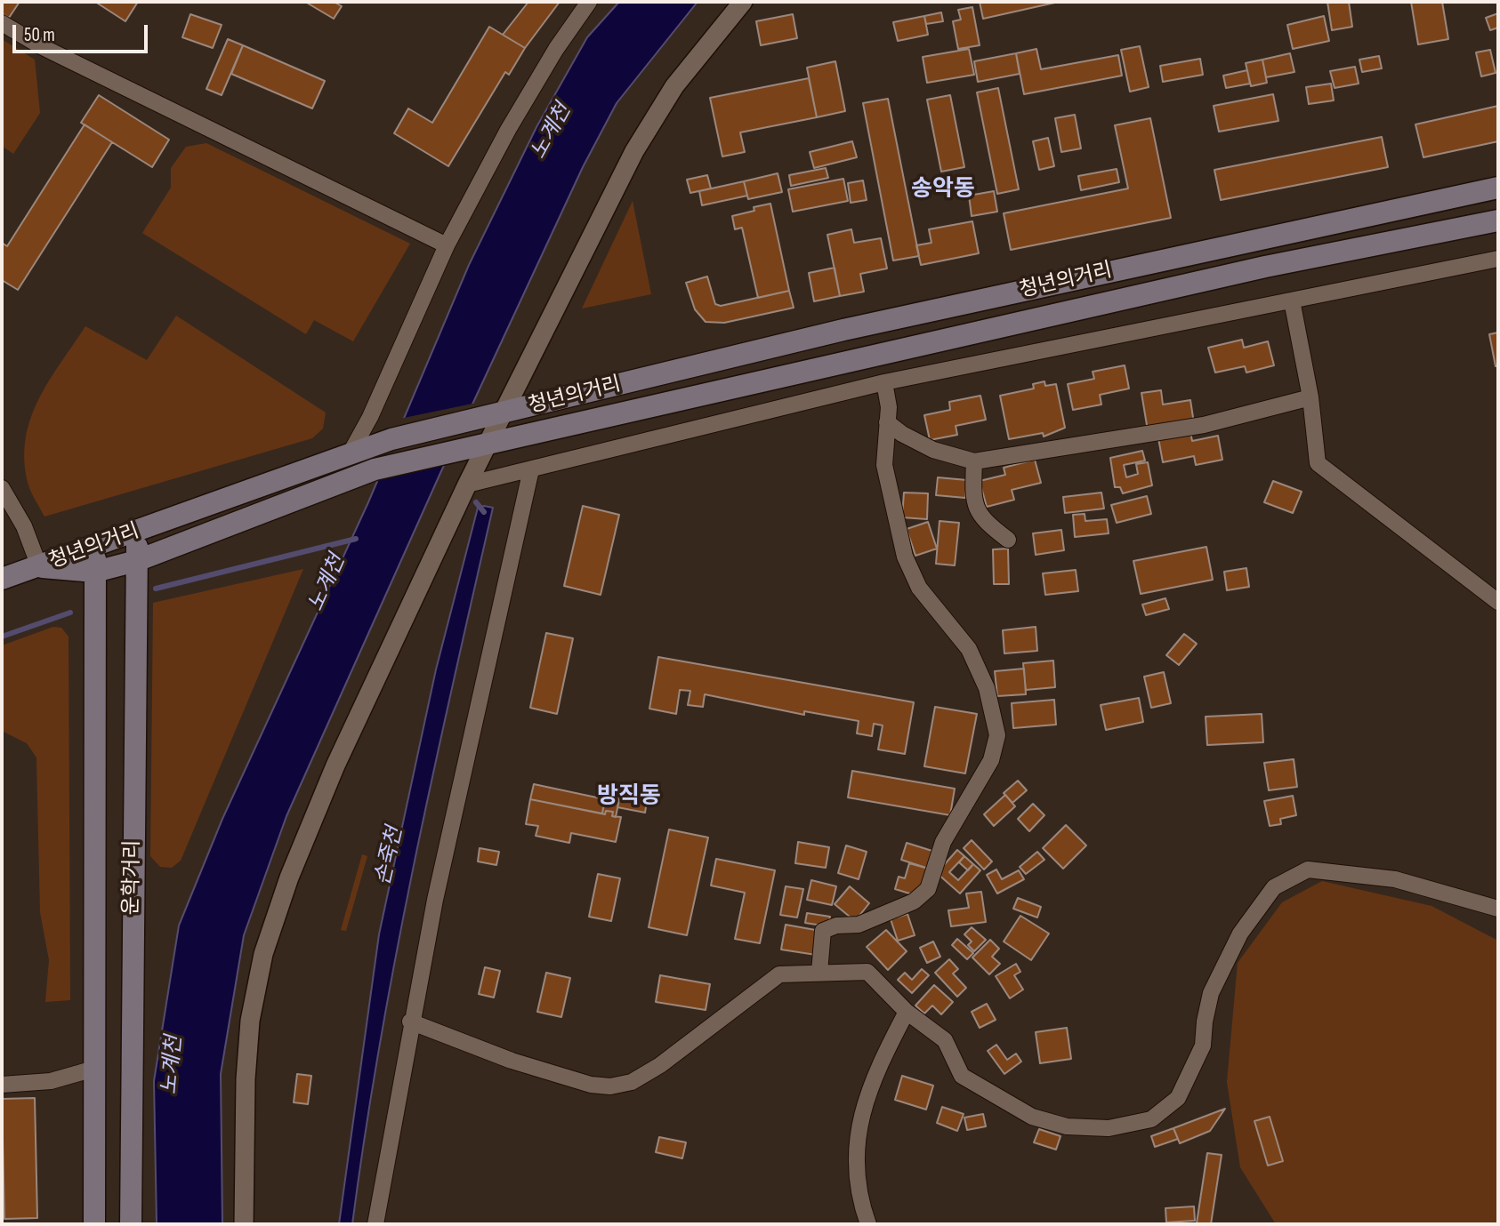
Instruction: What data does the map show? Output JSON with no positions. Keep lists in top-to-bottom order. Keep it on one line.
{"streets":{"main road":["청년의거리","운학거리"]},"crossings":[["청년의거리","운학거리"]],"districts":["송악동","방직동"],"water":["노계천","손죽천"],"scale_bar":"50 m"}
